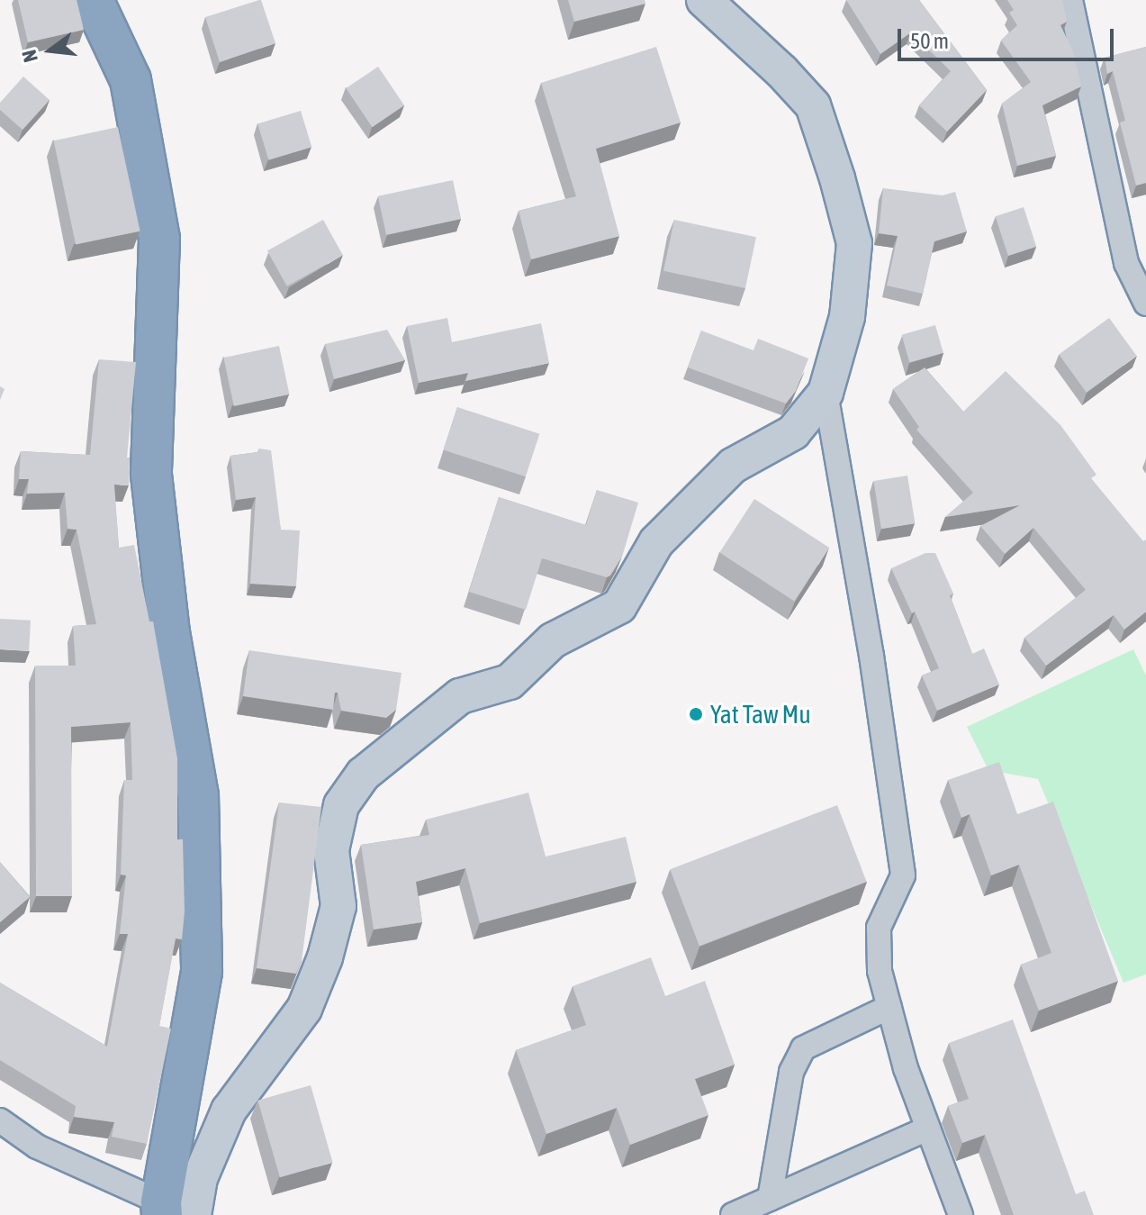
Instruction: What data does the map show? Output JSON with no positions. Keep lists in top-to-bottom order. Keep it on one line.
{"places":["Yat Taw Mu"],"scale_bar":"50 m","north":"left"}
